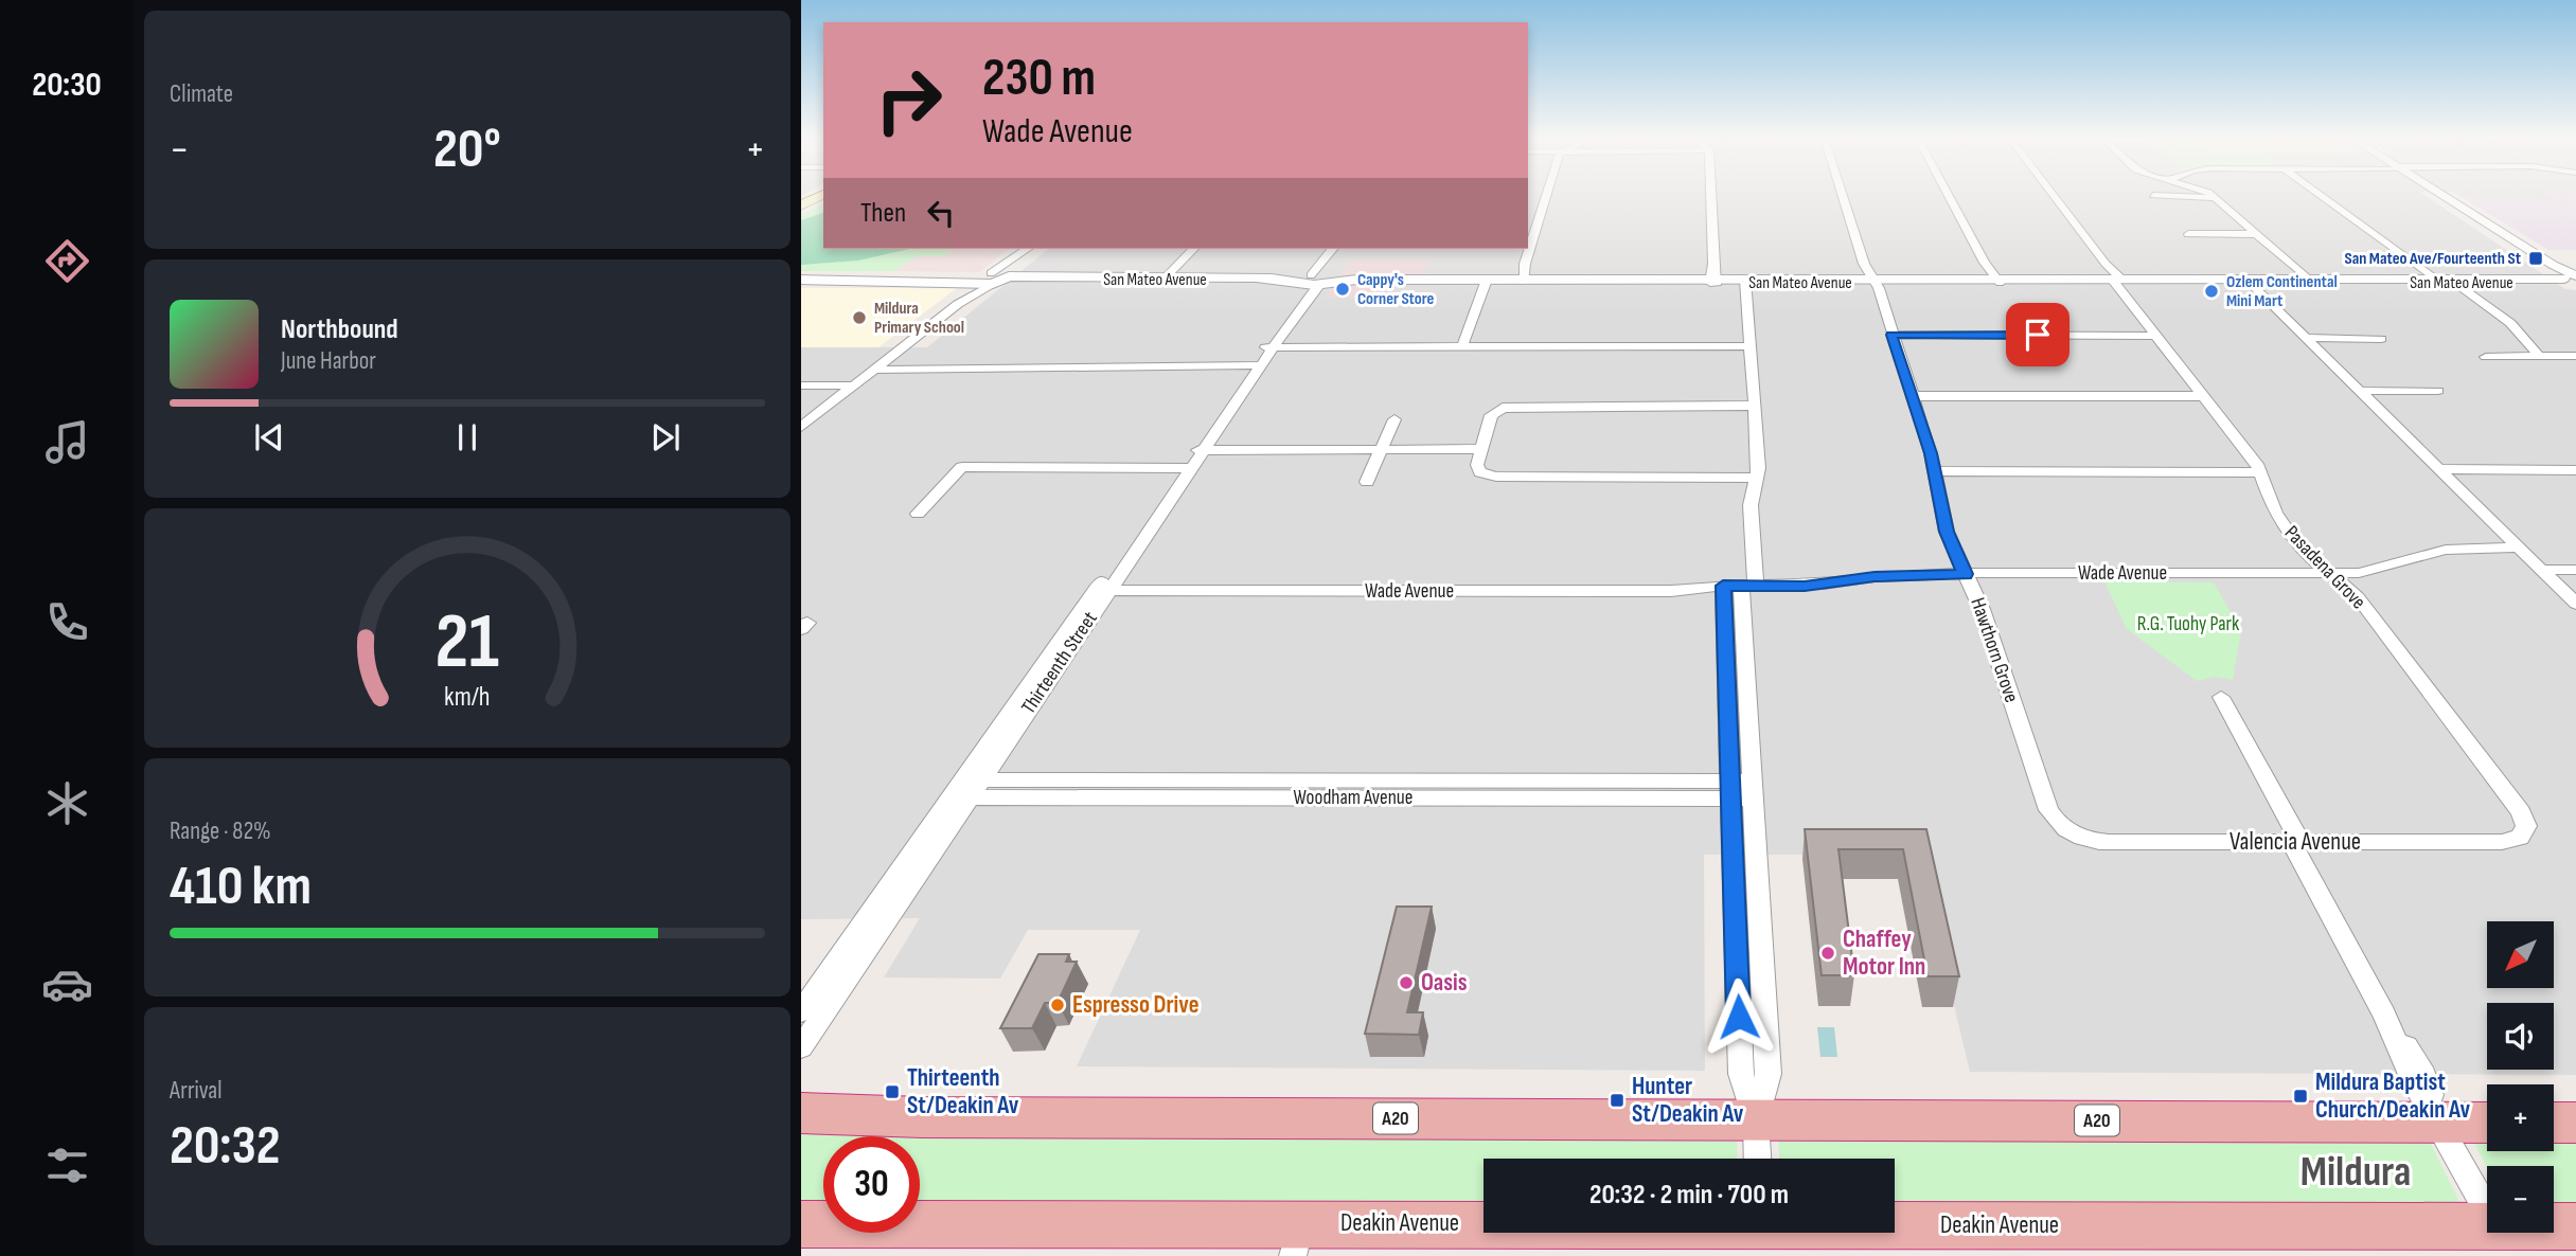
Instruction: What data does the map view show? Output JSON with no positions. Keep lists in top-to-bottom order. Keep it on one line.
{"streets":{"highway":["A20","Deakin Avenue"],"street":["San Mateo Avenue","Pasadena Grove","Wade Avenue","Hawthorn Grove","Thirteenth Street","Woodham Avenue","Valencia Avenue"]},"crossings":[["San Mateo Avenue","Pasadena Grove"],["San Mateo Avenue","Hawthorn Grove"],["San Mateo Avenue","Thirteenth Street"],["Pasadena Grove","Wade Avenue"],["Pasadena Grove","Valencia Avenue"],["Wade Avenue","Hawthorn Grove"],["Wade Avenue","Thirteenth Street"],["Hawthorn Grove","Valencia Avenue"],["Thirteenth Street","Woodham Avenue"]],"districts":["Mildura"],"parks":["R.G. Tuohy Park"],"places":{"transit":["San Mateo Ave/Fourteenth St","Thirteenth St/Deakin Av","Mildura Baptist Church/Deakin Av","Hunter St/Deakin Av"],"other":["Cappy's Corner Store","Ozlem Continental Mini Mart","Mildura Primary School","Chaffey Motor Inn","Oasis","Espresso Drive"]},"north":"bottom left","page":{"tabs":"20:30","tile":["Climate",["Range · 82%","410 km"],["Arrival","20:32"]],"turn":["230 m","Wade Avenue"],"heat":["−","20°","+"],"then":"Then","song":["Northbound","June Harbor"],"map_buttons":["+","−"],"limit":"30","trip":"20:32 · 2 min · 700 m","gauge":["21","km/h"]}}
